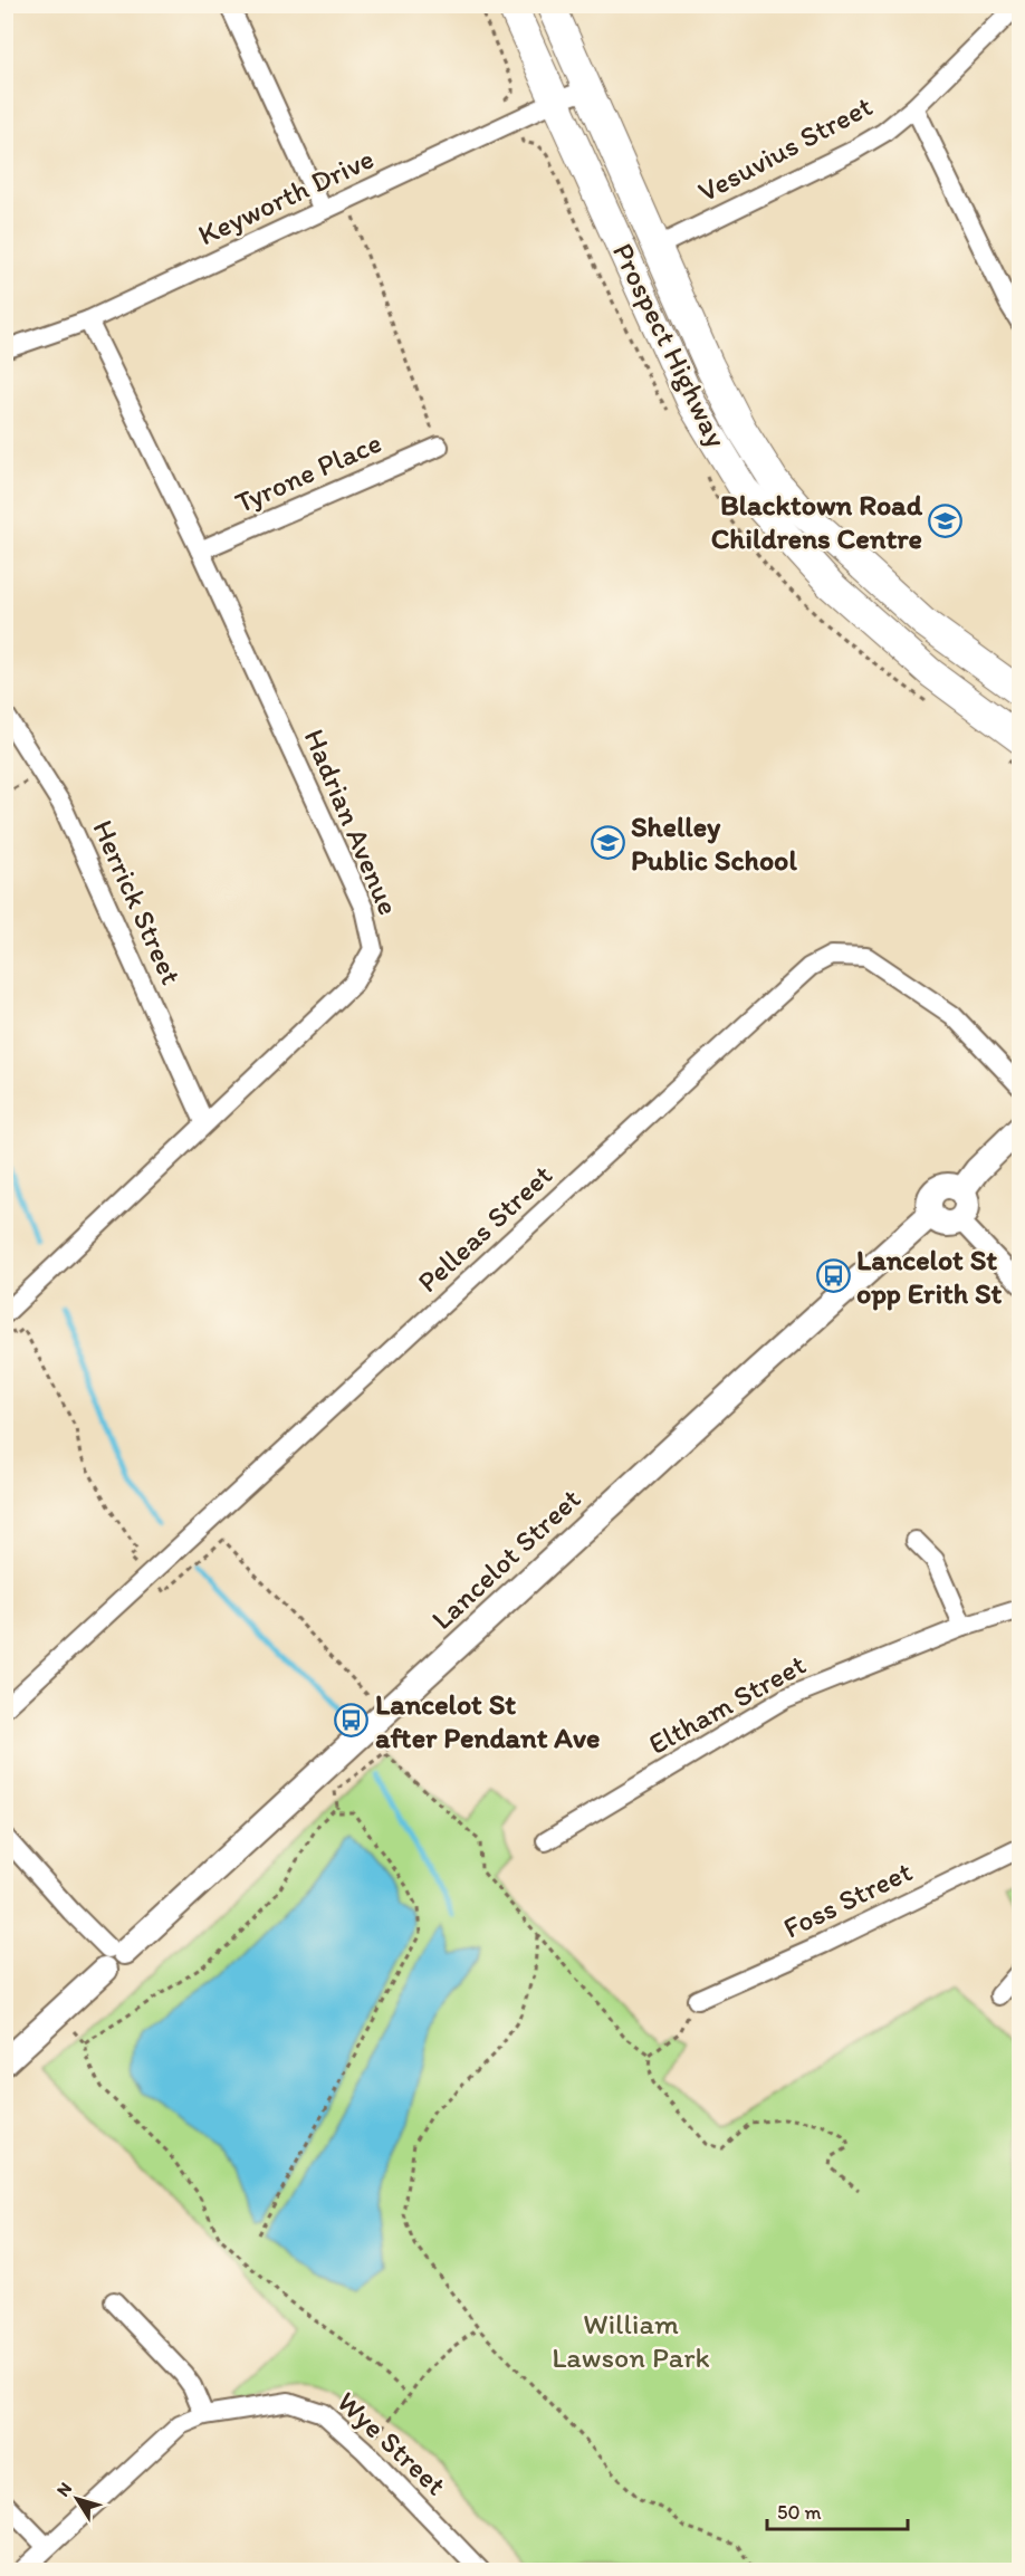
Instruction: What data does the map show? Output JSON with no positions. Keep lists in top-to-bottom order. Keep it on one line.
{"streets":{"main road":["Prospect Highway"],"street":["Vesuvius Street","Keyworth Drive","Tyrone Place","Hadrian Avenue","Herrick Street","Pelleas Street","Lancelot Street","Eltham Street","Foss Street","Wye Street"]},"crossings":[["Keyworth Drive","Prospect Highway"],["Keyworth Drive","Hadrian Avenue"],["Tyrone Place","Hadrian Avenue"],["Hadrian Avenue","Herrick Street"]],"parks":["William Lawson Park"],"places":{"school or university":["Blacktown Road Childrens Centre","Shelley Public School"],"bus stop":["Lancelot St opp Erith St","Lancelot St after Pendant Ave"]},"scale_bar":"50 m","north":"top left"}
